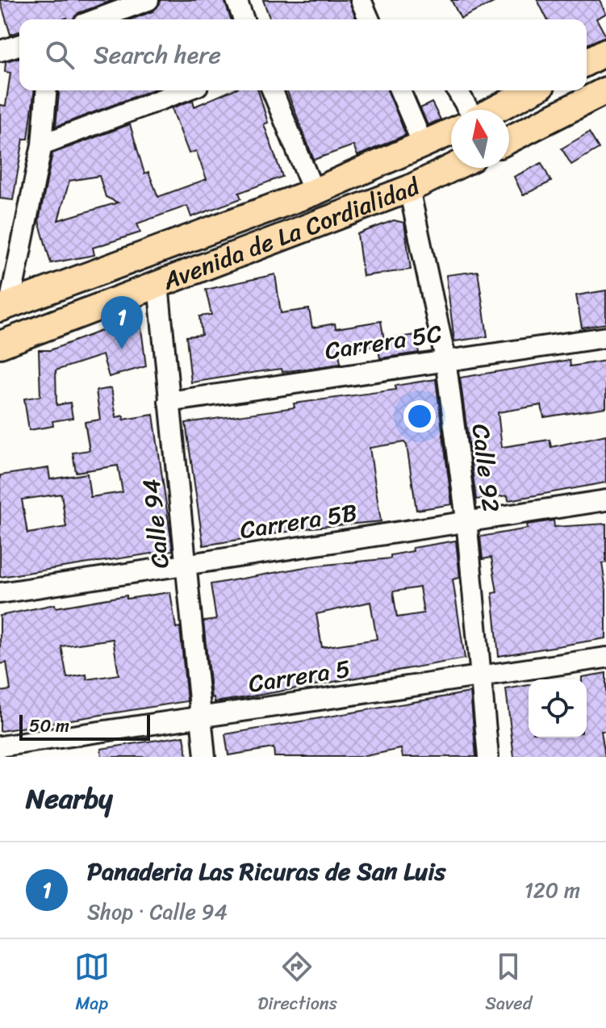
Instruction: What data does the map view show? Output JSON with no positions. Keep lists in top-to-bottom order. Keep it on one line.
{"streets":{"main road":["Avenida de La Cordialidad"],"street":["Carrera 5C","Calle 92","Carrera 5B","Calle 94","Carrera 5"]},"crossings":[["Avenida de La Cordialidad","Calle 92"],["Avenida de La Cordialidad","Calle 94"],["Carrera 5C","Calle 92"],["Carrera 5C","Calle 94"],["Calle 92","Carrera 5B"],["Calle 92","Carrera 5"],["Carrera 5B","Calle 94"],["Calle 94","Carrera 5"]],"scale_bar":"50 m","north":"top","page":{"search":"Search here","pins":"1","scale":"50 m","heading":"Nearby","list":[{"mark":"1","name":"Panaderia Las Ricuras de San Luis","note":"Shop · Calle 94","value":"120 m"}],"nav":["Map","Directions","Saved"]}}
